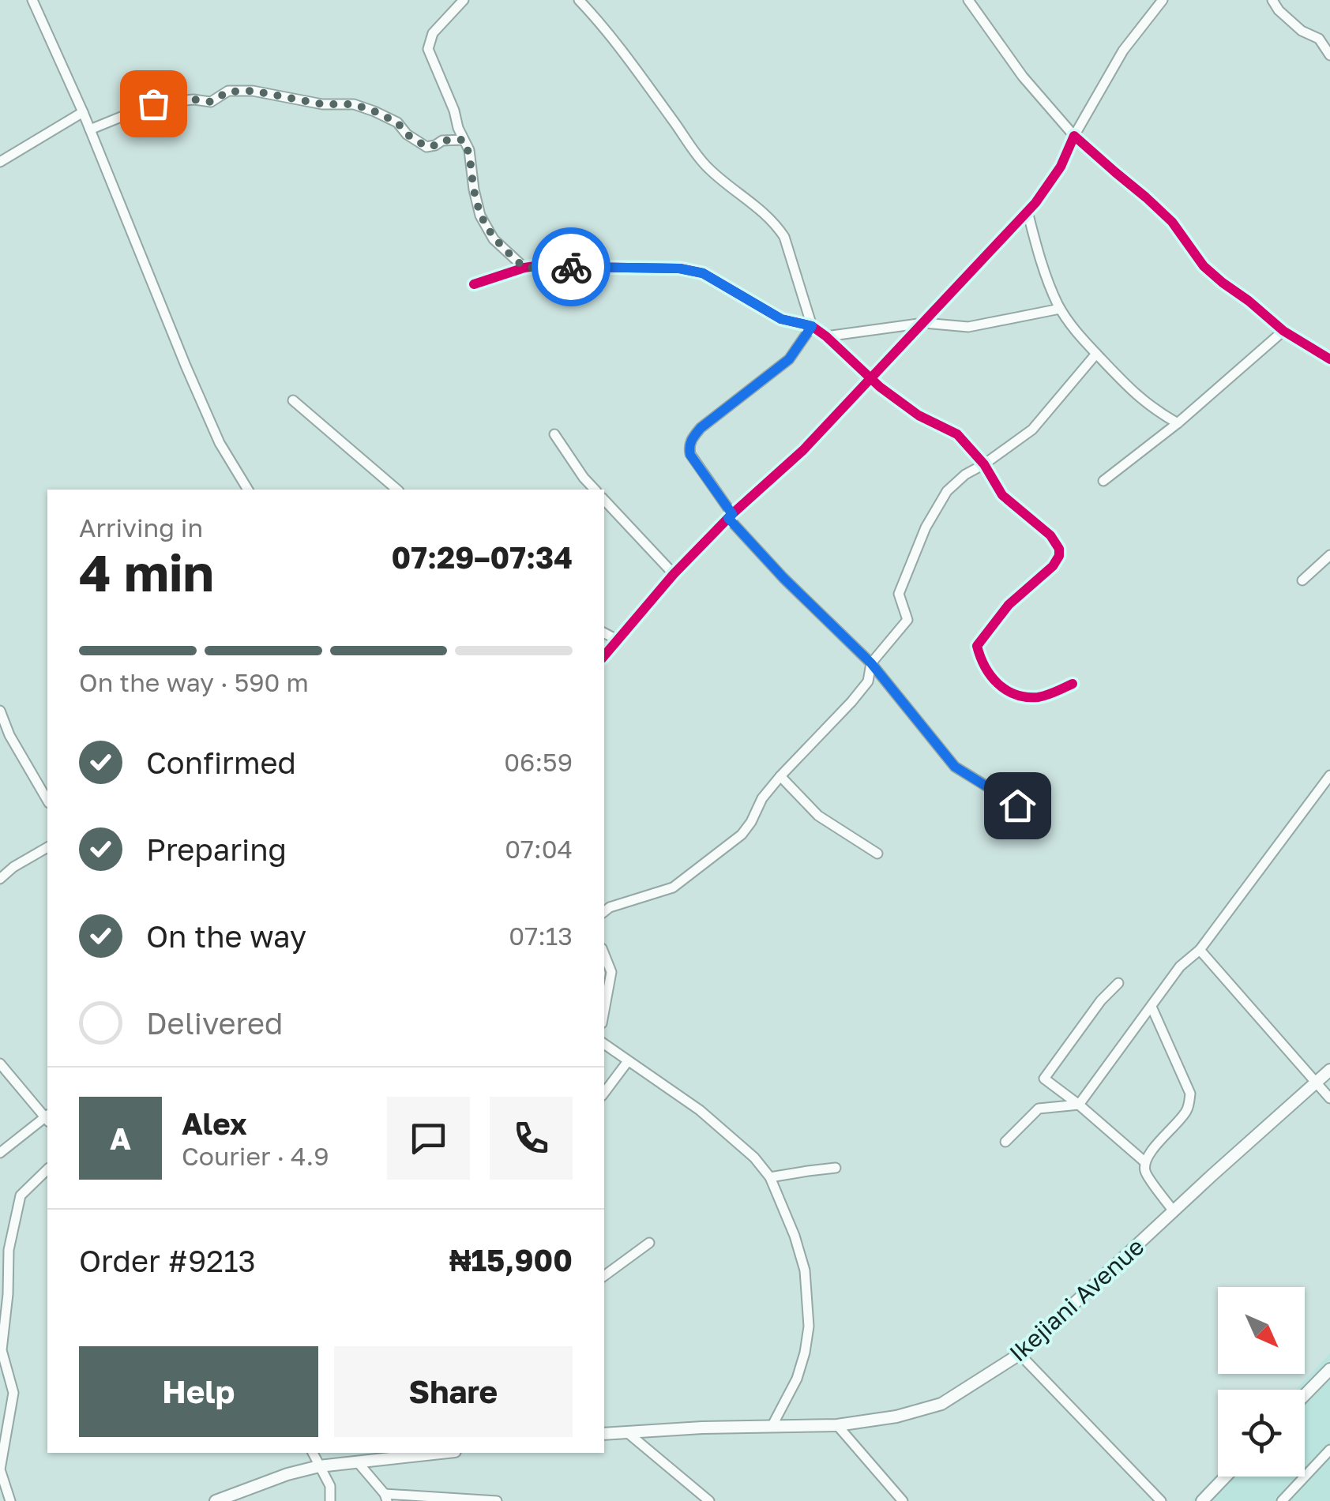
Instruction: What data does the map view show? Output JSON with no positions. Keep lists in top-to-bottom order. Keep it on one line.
{"streets":{"street":["Ikejiani Avenue"]},"north":"bottom right","page":{"heading":["4 min","Arriving in","07:29–07:34"],"panel":["Alex","Courier · 4.9","Order #9213","₦15,900"],"bar":"On the way · 590 m","list":[["Confirmed","06:59"],["Preparing","07:04"],["On the way","07:13"],"Delivered"],"round":"A","buttons":["Help","Share"]}}
